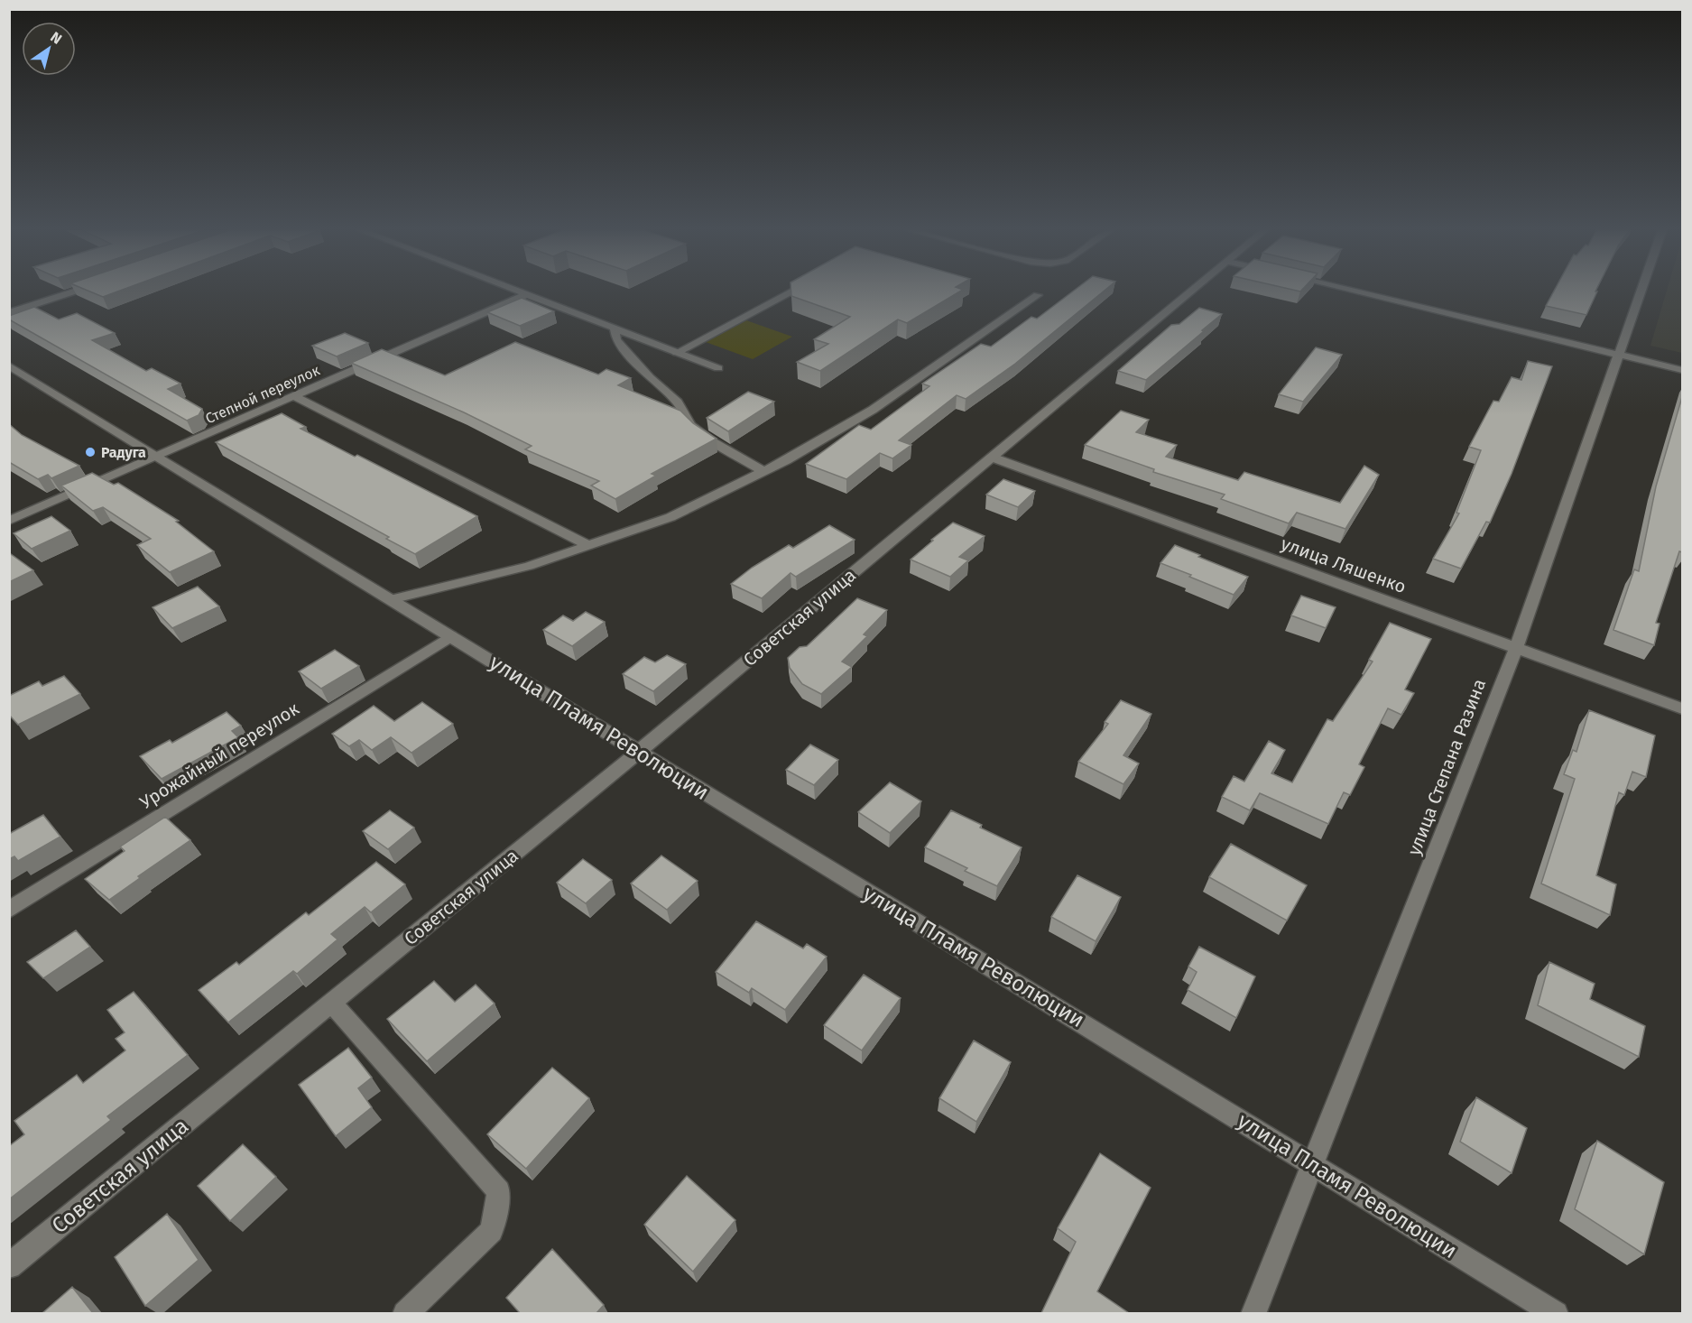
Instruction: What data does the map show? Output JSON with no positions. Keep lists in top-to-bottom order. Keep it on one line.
{"streets":{"street":["Степной переулок","улица Ляшенко","Советская улица","улица Пламя Революции","Урожайный переулок","улица Степана Разина"]},"crossings":[["Степной переулок","улица Пламя Революции"],["улица Ляшенко","Советская улица"],["улица Ляшенко","улица Степана Разина"],["Советская улица","улица Пламя Революции"],["улица Пламя Революции","Урожайный переулок"],["улица Пламя Революции","улица Степана Разина"]],"places":["Радуга"],"north":"top right"}
